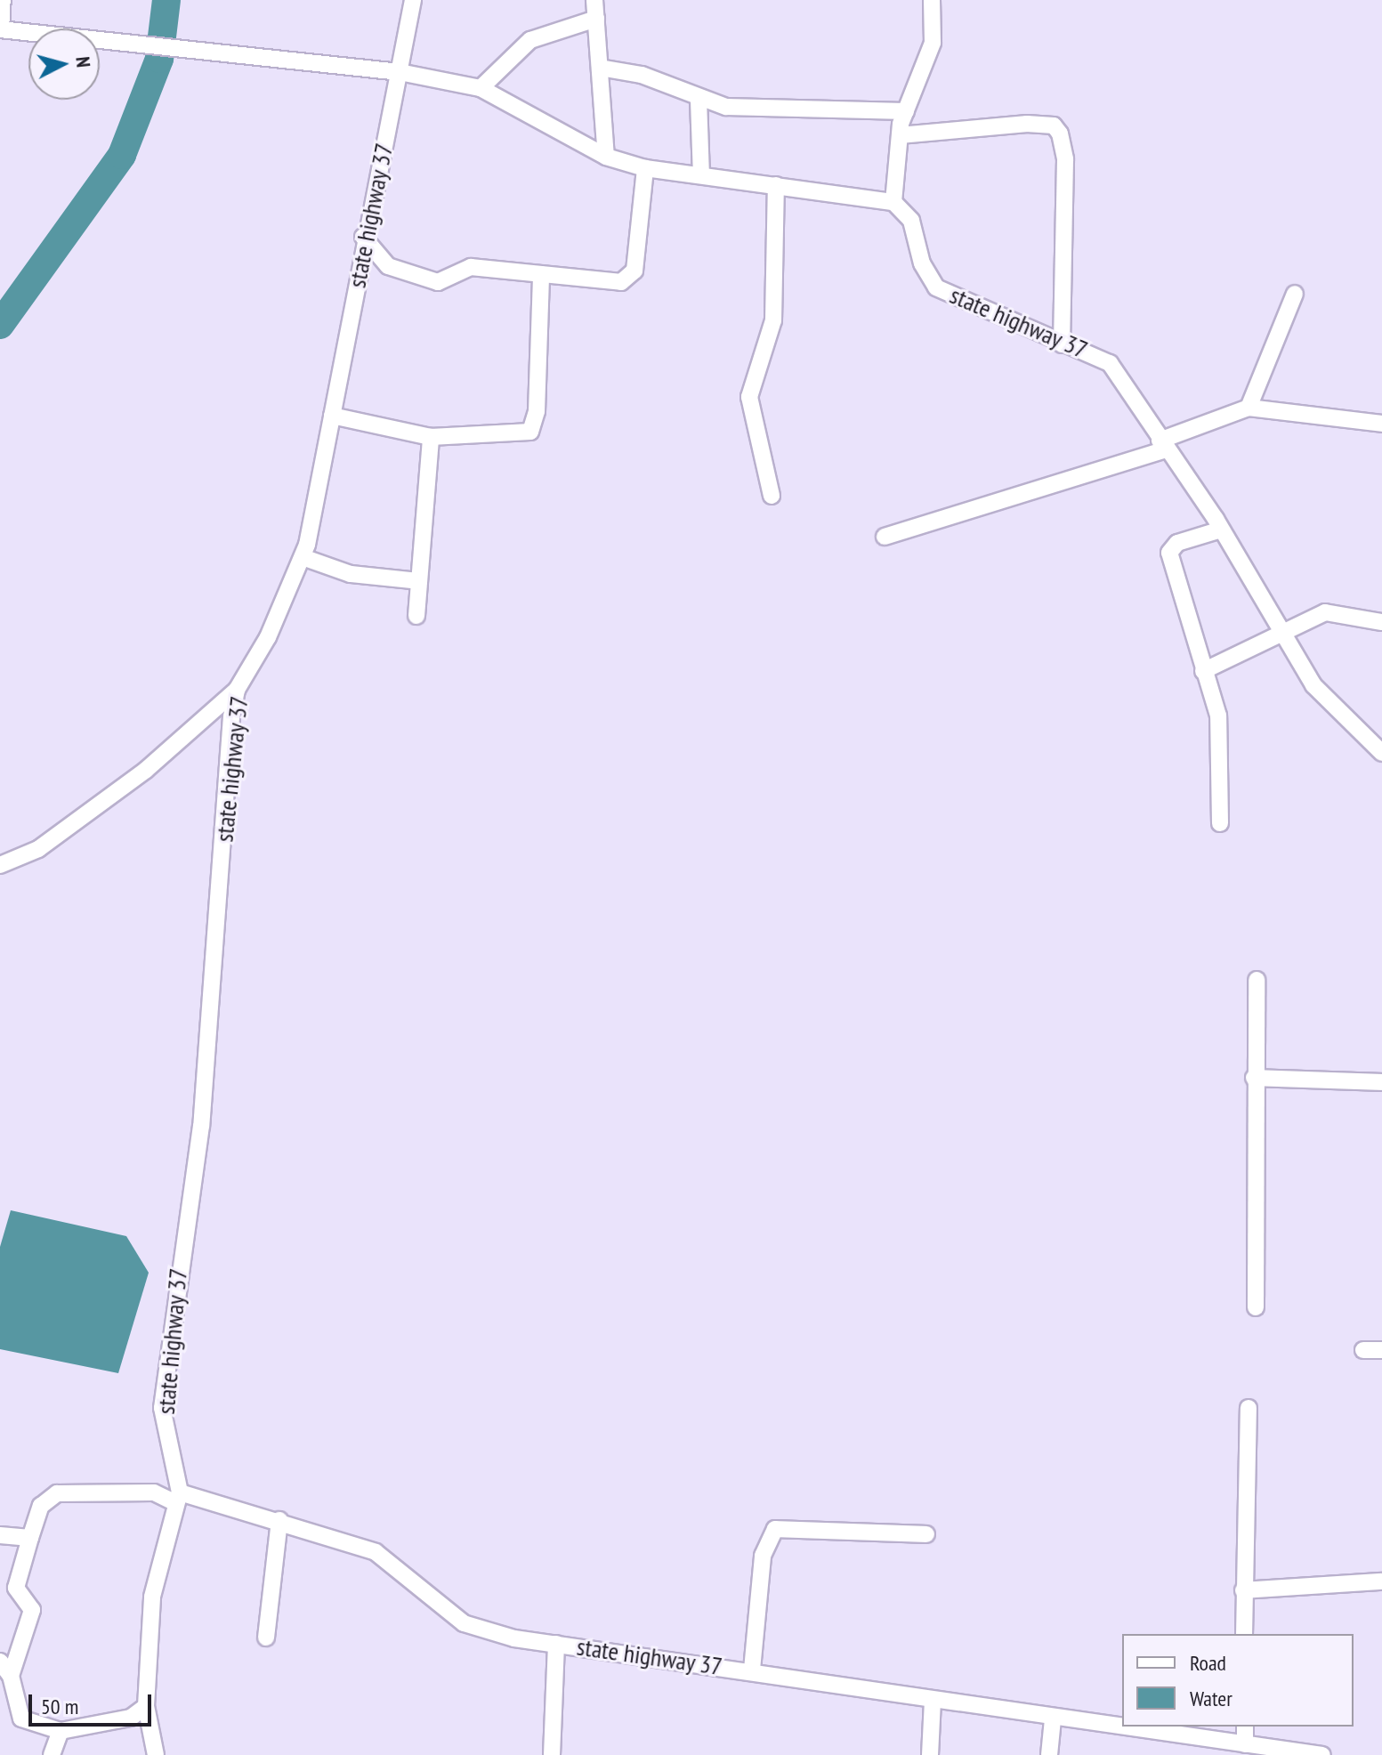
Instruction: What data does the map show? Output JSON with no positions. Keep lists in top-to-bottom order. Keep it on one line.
{"streets":{"street":["state highway 37"]},"legend":["Road","Water"],"scale_bar":"50 m","north":"right"}
